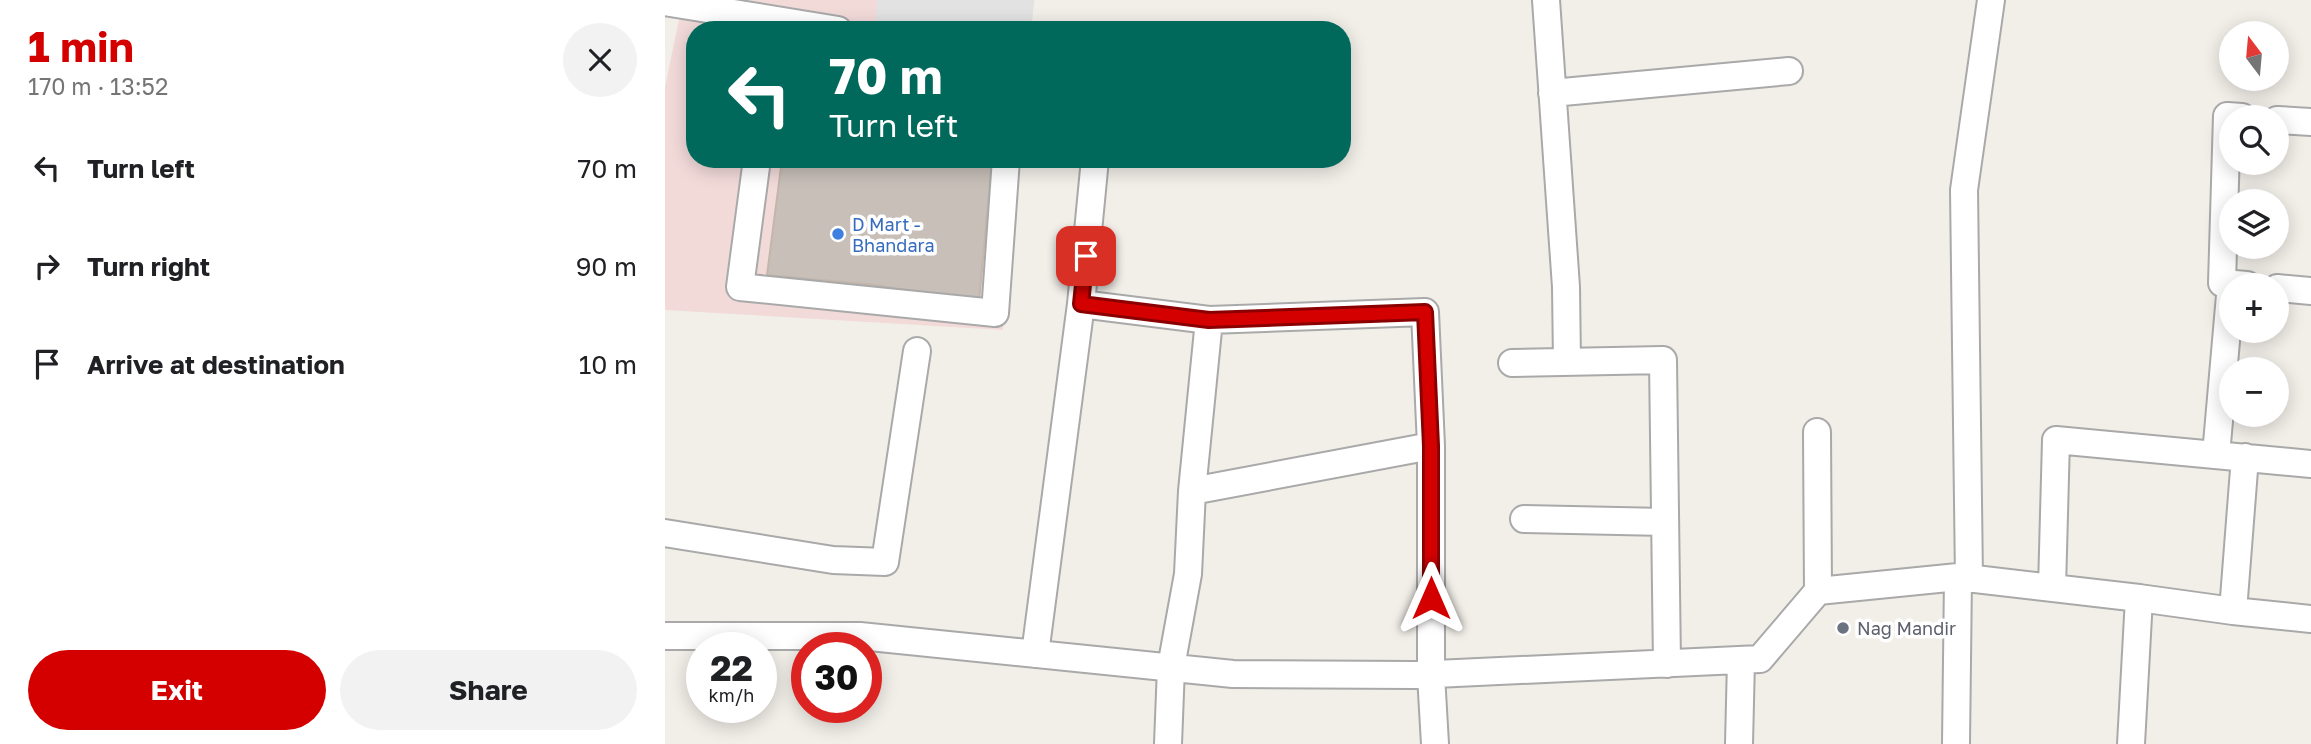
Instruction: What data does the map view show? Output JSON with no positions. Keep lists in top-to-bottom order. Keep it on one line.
{"places":["D Mart - Bhandara","Nag Mandir"],"north":"top","page":{"heading":["1 min","170 m · 13:52"],"map_buttons":["+","−"],"turn":["70 m","Turn left"],"list":[{"name":"Turn left","value":"70 m"},{"name":"Turn right","value":"90 m"},{"name":"Arrive at destination","value":"10 m"}],"speed":"22 km/h","limit":"30","buttons":["Exit","Share"]}}
